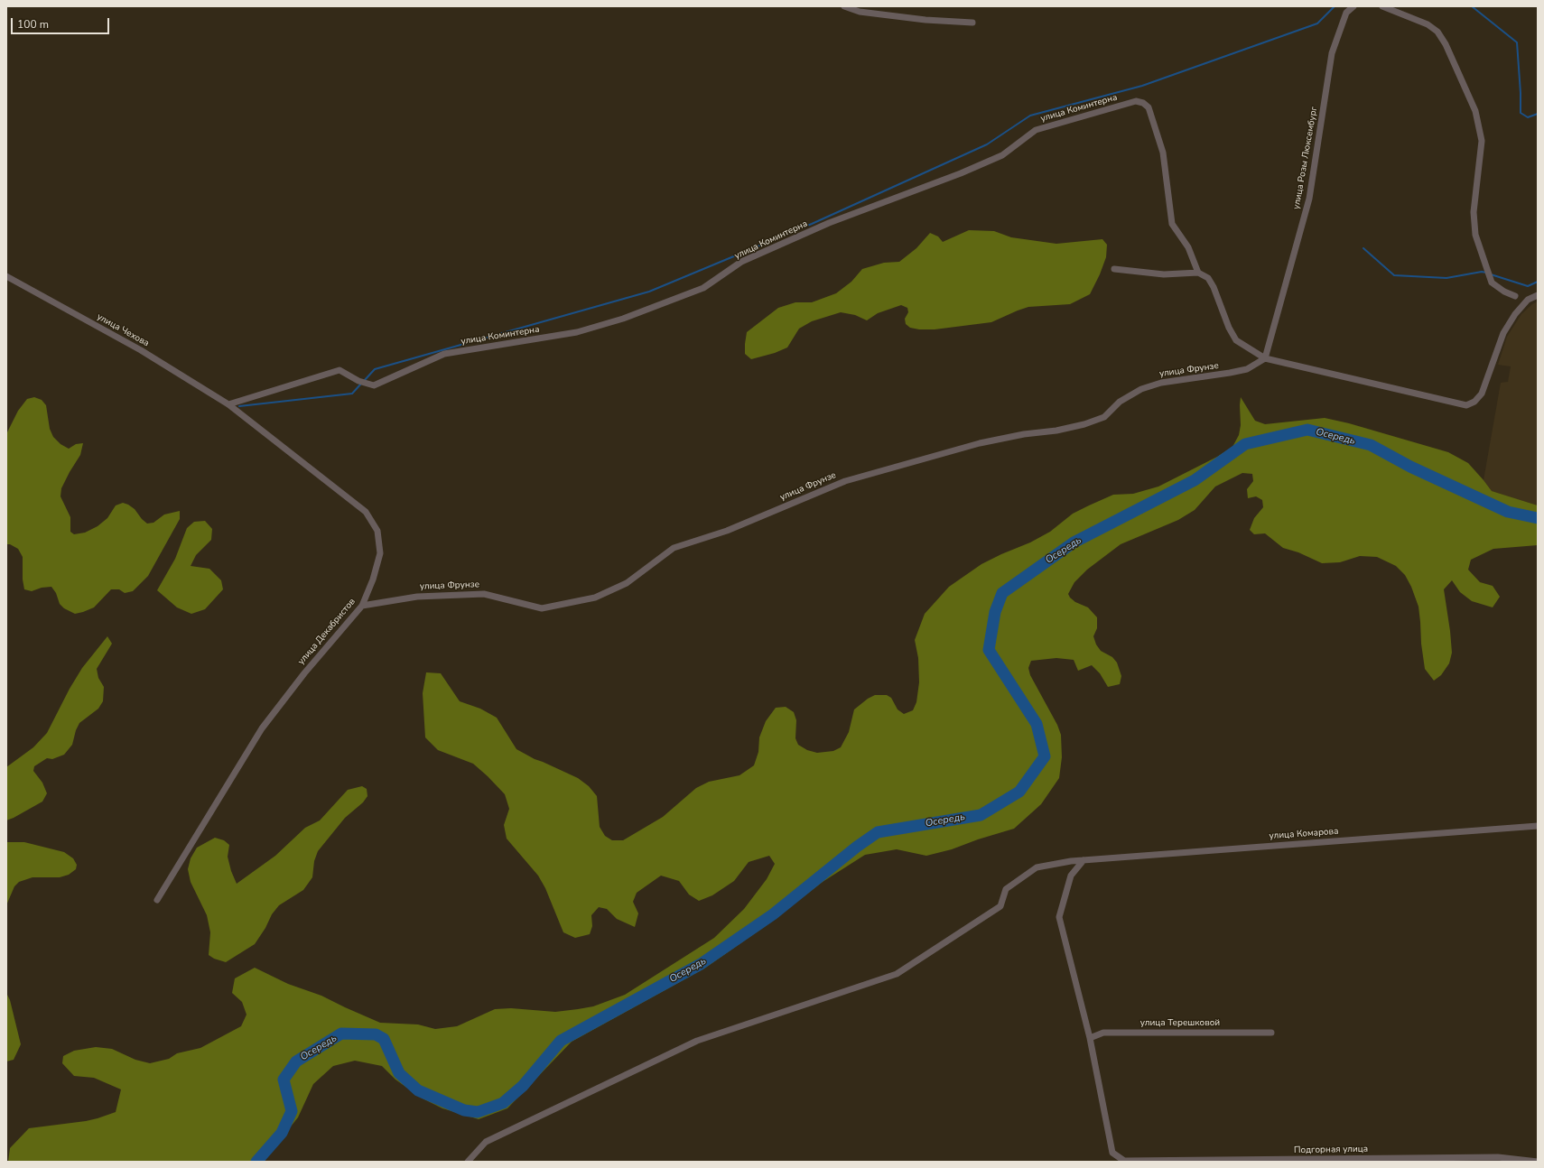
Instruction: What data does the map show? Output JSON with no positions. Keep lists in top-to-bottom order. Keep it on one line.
{"streets":{"street":["улица Коминтерна","улица Розы Люксембург","улица Чехова","улица Фрунзе","улица Декабристов","улица Комарова","улица Терешковой","Подгорная улица"]},"crossings":[["улица Коминтерна","улица Чехова"],["улица Коминтерна","улица Декабристов"],["улица Розы Люксембург","улица Фрунзе"],["улица Чехова","улица Декабристов"],["улица Фрунзе","улица Декабристов"]],"water":["Осередь"],"scale_bar":"100 m"}
